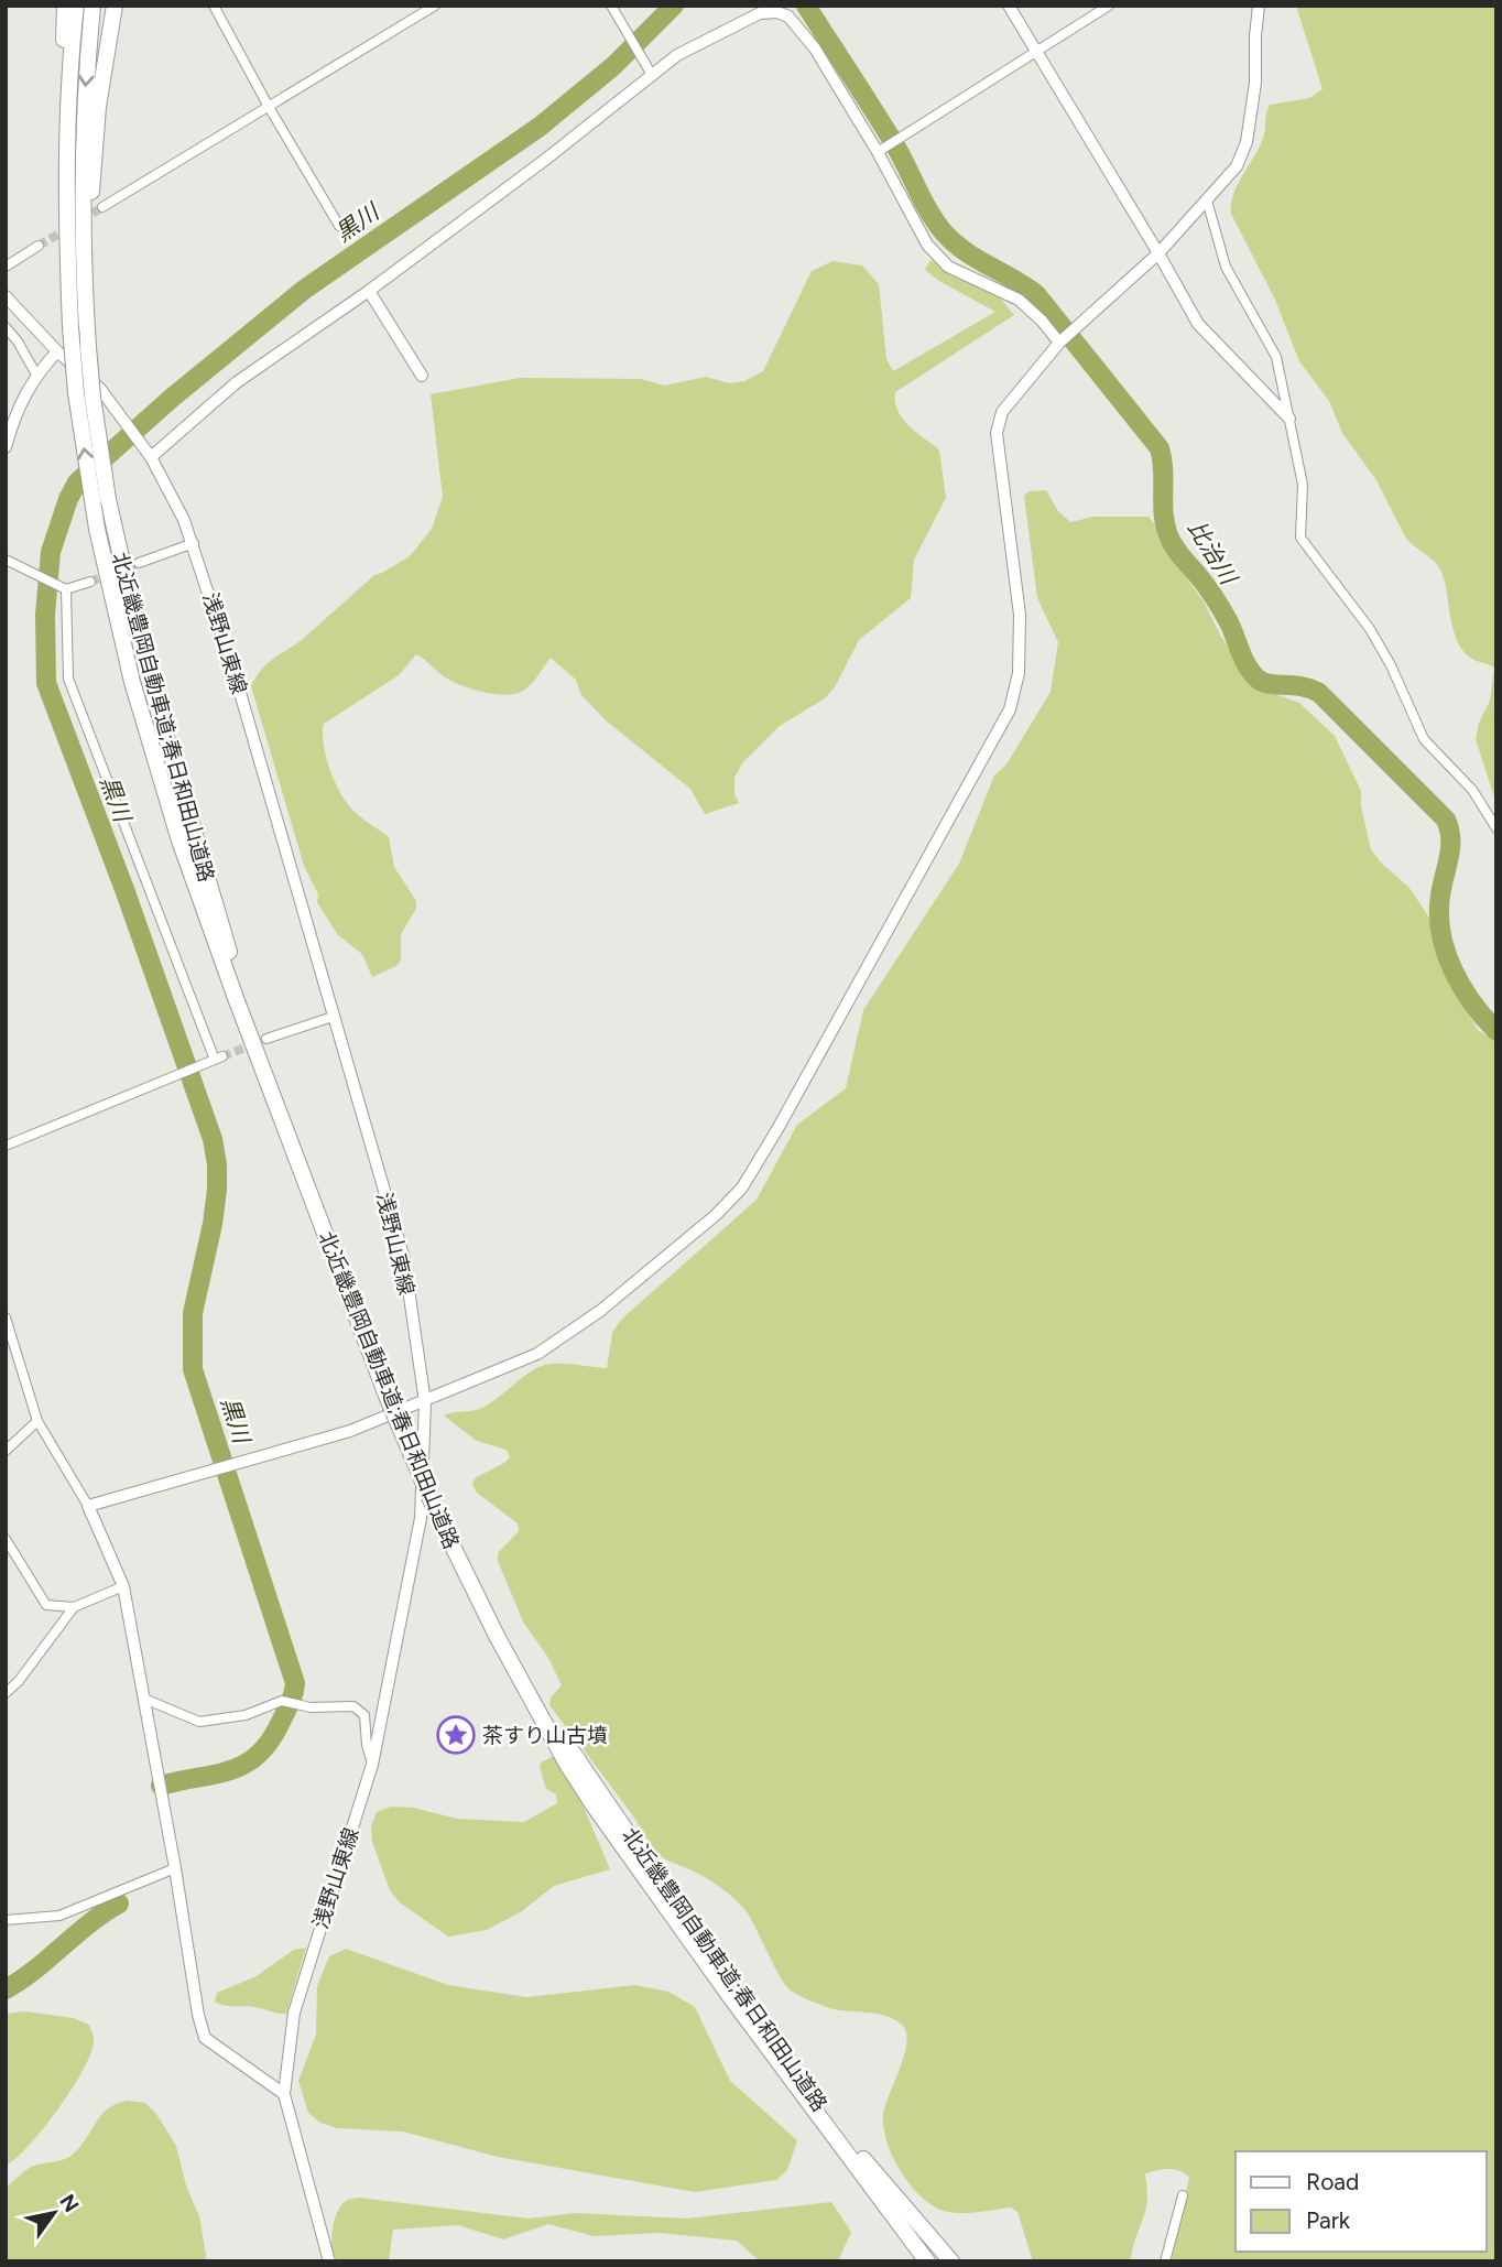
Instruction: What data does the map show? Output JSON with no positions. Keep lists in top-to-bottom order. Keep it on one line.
{"streets":{"highway":["北近畿豊岡自動車道;春日和田山道路"],"street":["浅野山東線"]},"water":["黒川","比治川"],"places":{"place":["茶すり山古墳"]},"legend":["Road","Park"],"north":"top right"}
